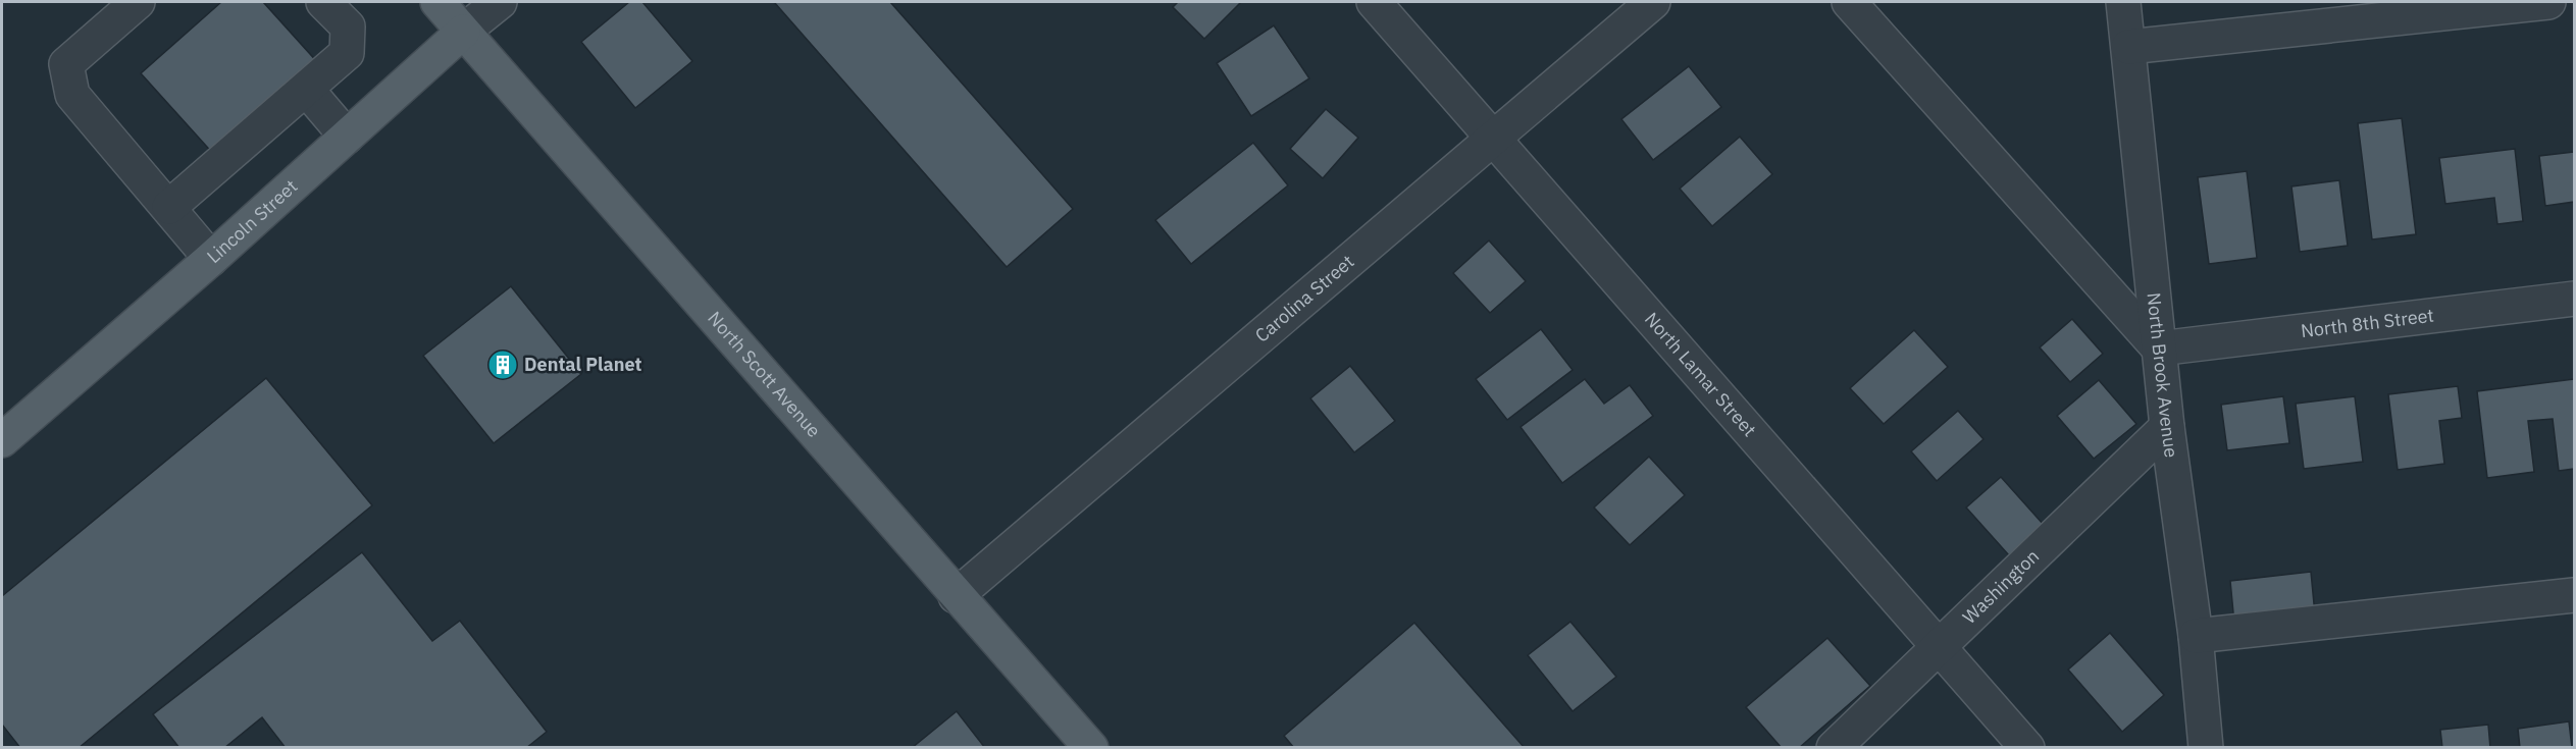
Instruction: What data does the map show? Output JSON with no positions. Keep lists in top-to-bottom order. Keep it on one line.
{"streets":{"main road":["Lincoln Street","North Scott Avenue"],"street":["Carolina Street","North 8th Street","North Lamar Street","North Brook Avenue","Washington"]},"crossings":[["Lincoln Street","North Scott Avenue"],["Carolina Street","North Scott Avenue"],["Carolina Street","North Lamar Street"],["North 8th Street","North Brook Avenue"],["North Lamar Street","Washington"],["North Brook Avenue","Washington"]],"places":{"building":["Dental Planet"]}}
